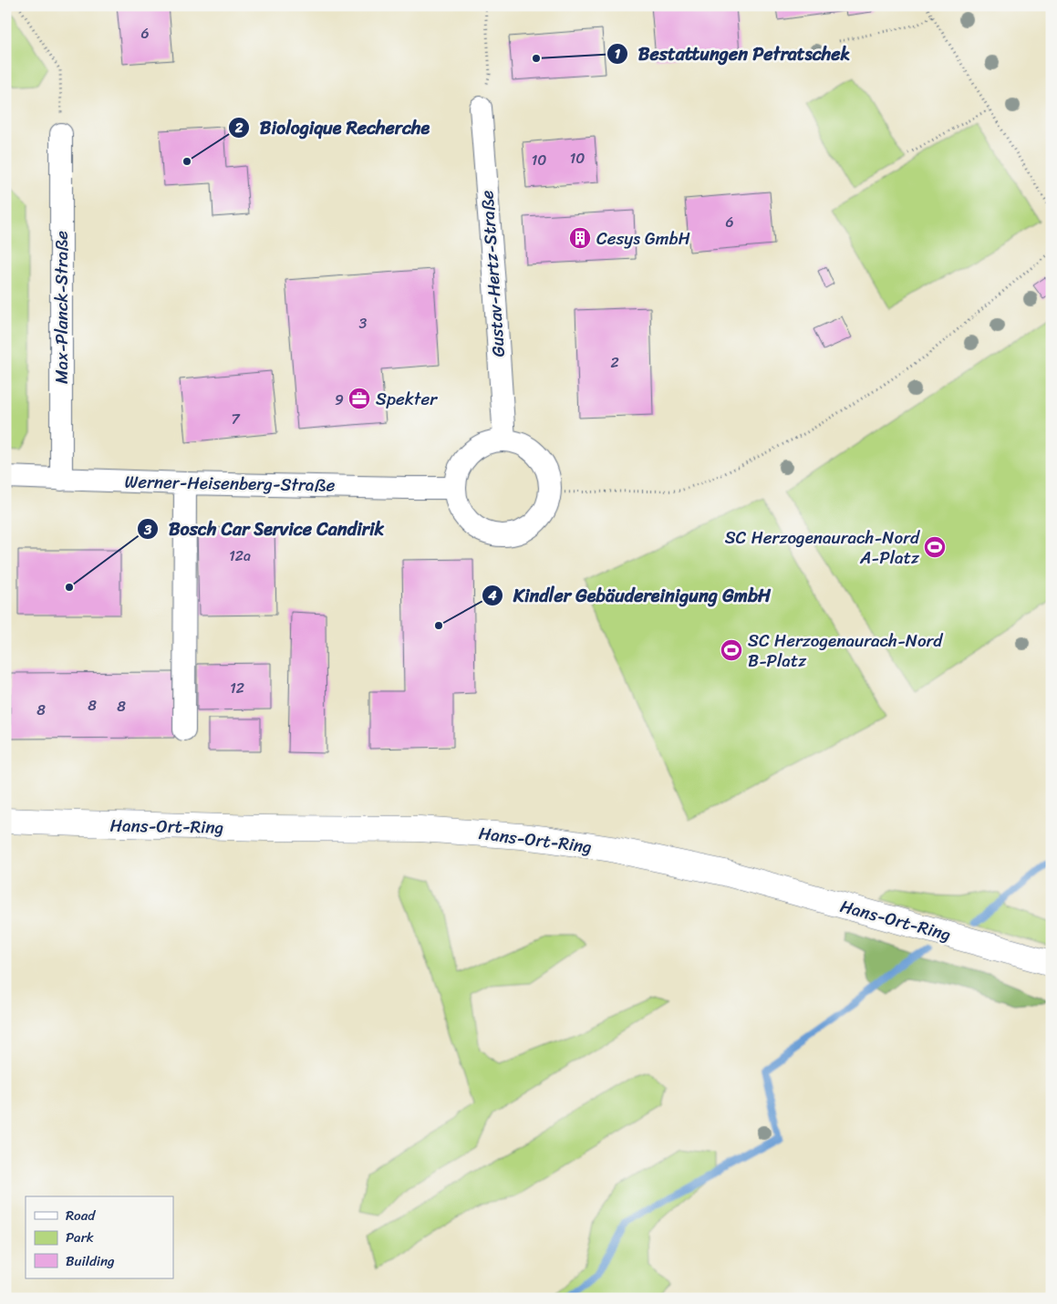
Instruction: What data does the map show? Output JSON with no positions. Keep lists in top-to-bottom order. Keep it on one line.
{"streets":{"main road":["Hans-Ort-Ring"],"street":["Gustav-Hertz-Straße","Max-Planck-Straße","Werner-Heisenberg-Straße"]},"crossings":[["Gustav-Hertz-Straße","Werner-Heisenberg-Straße"],["Max-Planck-Straße","Werner-Heisenberg-Straße"]],"places":{"other":["Bestattungen Petratschek","Biologique Recherche","Bosch Car Service Candirik","Kindler Gebäudereinigung GmbH"],"building":["Cesys GmbH"],"office":["Spekter"],"sports":["SC Herzogenaurach-Nord A-Platz","SC Herzogenaurach-Nord B-Platz"]},"house_numbers":["6","10","10","6","3","2","9","7","12a","12","8","8","8"],"legend":["Road","Park","Building"]}
